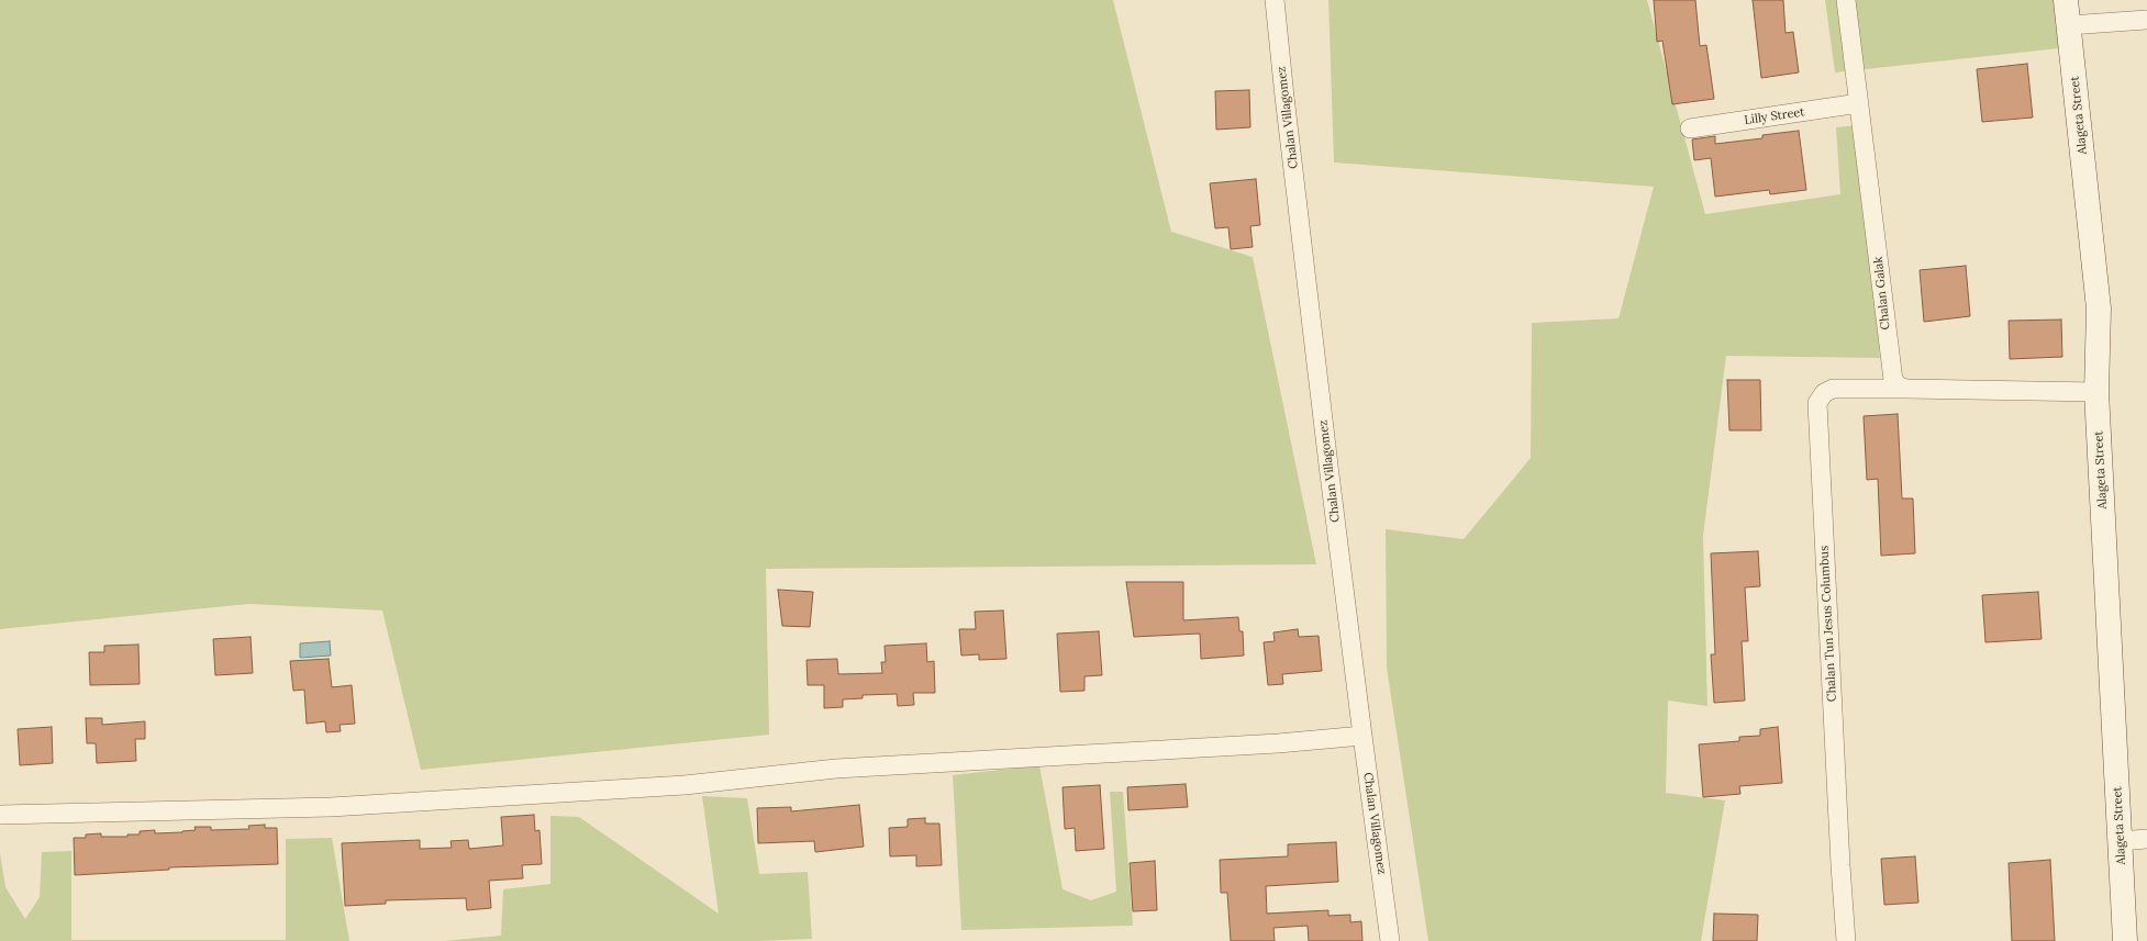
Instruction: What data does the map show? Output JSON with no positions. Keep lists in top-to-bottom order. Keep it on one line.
{"streets":{"main road":["Alageta Street"],"street":["Lilly Street","Chalan Villagomez","Chalan Galak","Chalan Tun Jesus Columbus"]},"crossings":[["Lilly Street","Chalan Galak"],["Chalan Galak","Chalan Tun Jesus Columbus"]]}
